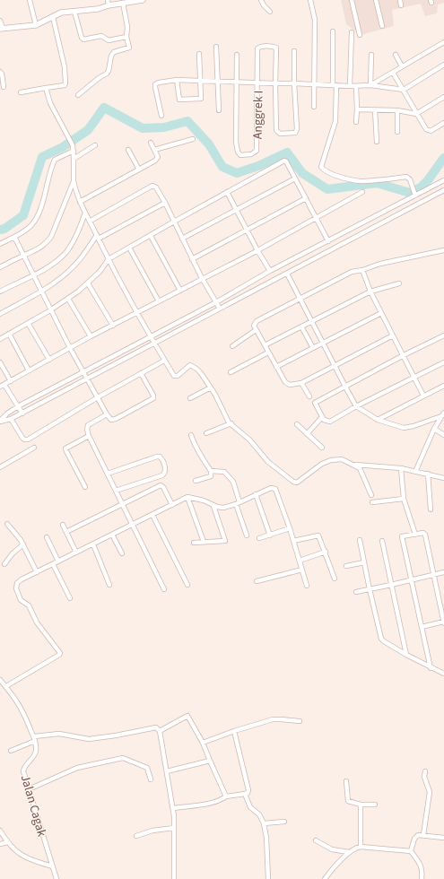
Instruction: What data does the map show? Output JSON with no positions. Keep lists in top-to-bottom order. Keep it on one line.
{"streets":{"street":["Anggrek I","Jalan Cagak"]}}
